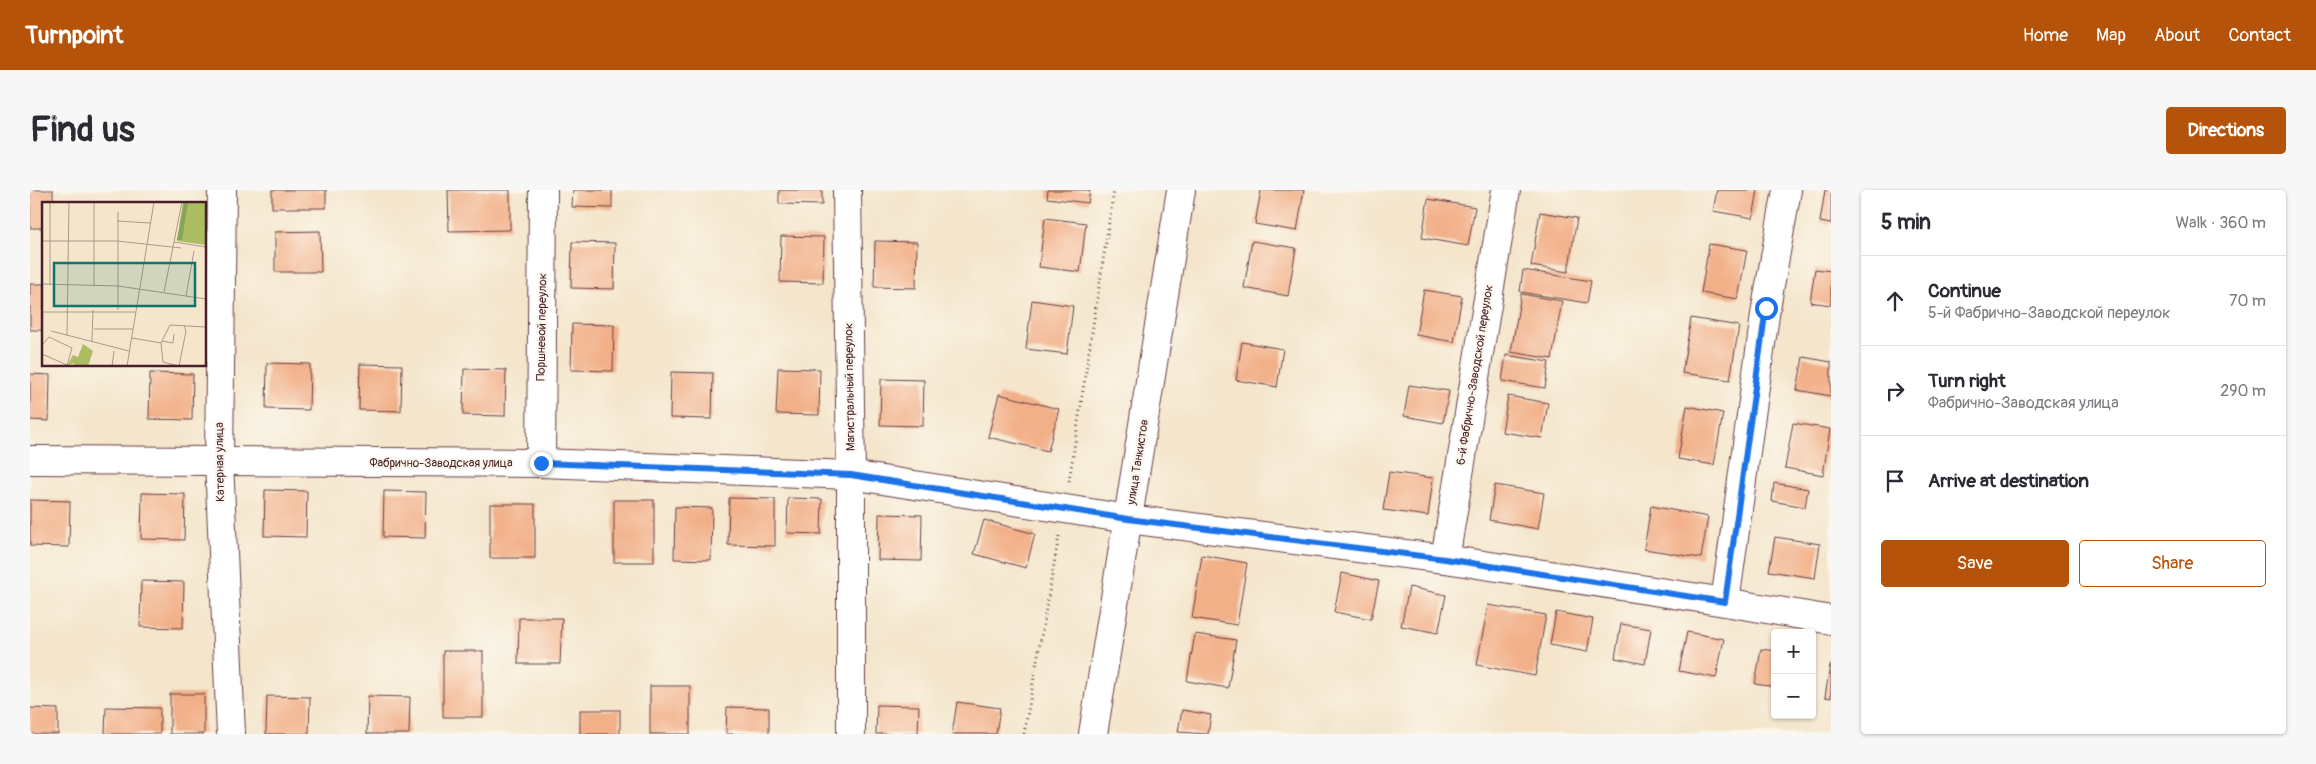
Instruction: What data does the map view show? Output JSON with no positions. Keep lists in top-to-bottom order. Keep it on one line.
{"streets":{"street":["Поршневой переулок","6-й Фабрично-Заводской переулок","Магистральный переулок","Катерная улица","улица Танкистов","Фабрично-Заводская улица"]},"crossings":[["Поршневой переулок","Фабрично-Заводская улица"],["6-й Фабрично-Заводской переулок","Фабрично-Заводская улица"],["Магистральный переулок","Фабрично-Заводская улица"],["Катерная улица","Фабрично-Заводская улица"],["улица Танкистов","Фабрично-Заводская улица"]],"page":{"header":"Turnpoint","nav":["Home","Map","About","Contact"],"buttons":["Directions",["Save","Share"]],"title":"Find us","heading":["5 min","Walk · 360 m"],"list":[["Continue","5-й Фабрично-Заводской переулок","70 m"],["Turn right","Фабрично-Заводская улица","290 m"],"Arrive at destination"],"map_buttons":["+","−"]}}
